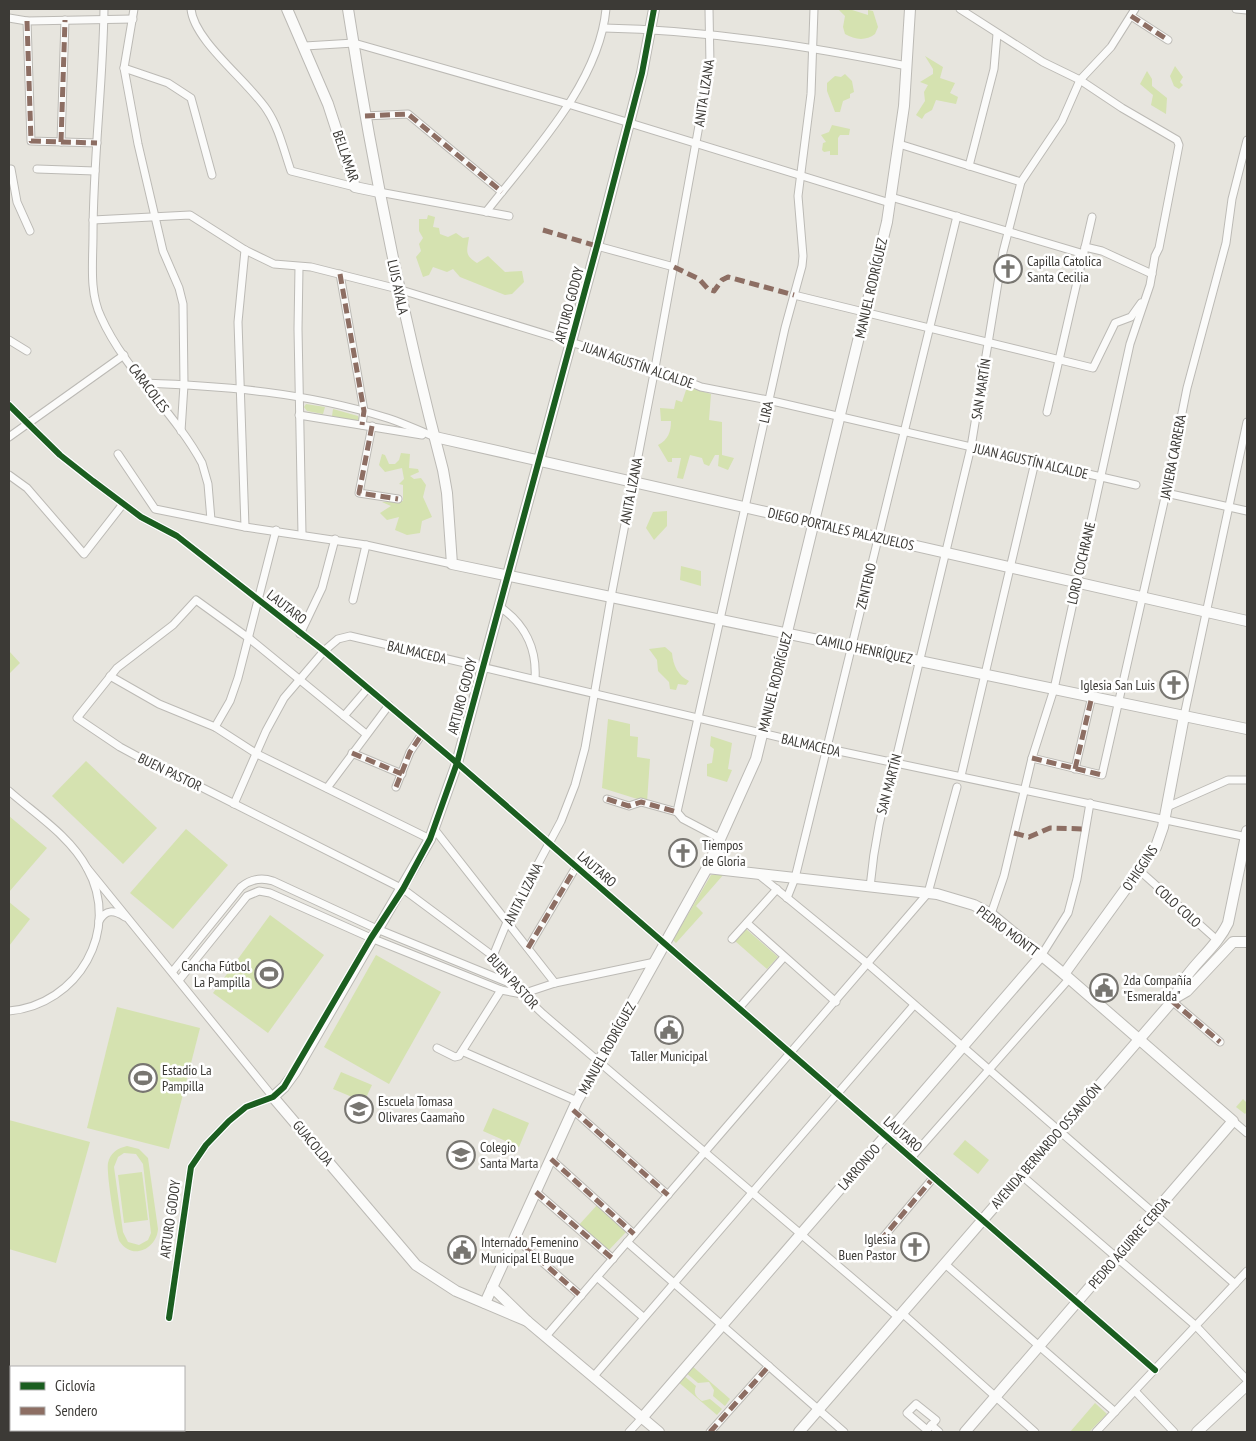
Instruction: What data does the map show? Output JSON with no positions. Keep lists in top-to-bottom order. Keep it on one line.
{"streets":{"street":["ANITA LIZANA","BELLAMAR","LUIS AYALA","MANUEL RODRÍGUEZ","ARTURO GODOY","JUAN AGUSTÍN ALCALDE","CARACOLES","SAN MARTÍN","LIRA","JAVIERA CARRERA","DIEGO PORTALES PALAZUELOS","LORD COCHRANE","ZENTENO","LAUTARO","CAMILO HENRÍQUEZ","BALMACEDA","BUEN PASTOR","O'HIGGINS","COLO COLO","PEDRO MONTT","GUACOLDA","AVENIDA BERNARDO OSSANDÓN","LARRONDO","PEDRO AGUIRRE CERDA"]},"crossings":[["ANITA LIZANA","JUAN AGUSTÍN ALCALDE"],["ANITA LIZANA","DIEGO PORTALES PALAZUELOS"],["ANITA LIZANA","LAUTARO"],["ANITA LIZANA","CAMILO HENRÍQUEZ"],["ANITA LIZANA","BALMACEDA"],["ANITA LIZANA","BUEN PASTOR"],["BELLAMAR","LUIS AYALA"],["LUIS AYALA","JUAN AGUSTÍN ALCALDE"],["LUIS AYALA","DIEGO PORTALES PALAZUELOS"],["LUIS AYALA","CAMILO HENRÍQUEZ"],["MANUEL RODRÍGUEZ","JUAN AGUSTÍN ALCALDE"],["MANUEL RODRÍGUEZ","DIEGO PORTALES PALAZUELOS"],["MANUEL RODRÍGUEZ","LAUTARO"],["MANUEL RODRÍGUEZ","CAMILO HENRÍQUEZ"],["MANUEL RODRÍGUEZ","BALMACEDA"],["MANUEL RODRÍGUEZ","BUEN PASTOR"],["MANUEL RODRÍGUEZ","PEDRO MONTT"],["MANUEL RODRÍGUEZ","GUACOLDA"],["ARTURO GODOY","JUAN AGUSTÍN ALCALDE"],["ARTURO GODOY","DIEGO PORTALES PALAZUELOS"],["ARTURO GODOY","LAUTARO"],["ARTURO GODOY","CAMILO HENRÍQUEZ"],["ARTURO GODOY","BALMACEDA"],["ARTURO GODOY","BUEN PASTOR"],["ARTURO GODOY","GUACOLDA"],["JUAN AGUSTÍN ALCALDE","CARACOLES"],["JUAN AGUSTÍN ALCALDE","SAN MARTÍN"],["JUAN AGUSTÍN ALCALDE","LIRA"],["JUAN AGUSTÍN ALCALDE","LORD COCHRANE"],["JUAN AGUSTÍN ALCALDE","ZENTENO"],["CARACOLES","DIEGO PORTALES PALAZUELOS"],["SAN MARTÍN","DIEGO PORTALES PALAZUELOS"],["SAN MARTÍN","LORD COCHRANE"],["SAN MARTÍN","CAMILO HENRÍQUEZ"],["SAN MARTÍN","BALMACEDA"],["SAN MARTÍN","PEDRO MONTT"],["LIRA","DIEGO PORTALES PALAZUELOS"],["LIRA","CAMILO HENRÍQUEZ"],["LIRA","BALMACEDA"],["JAVIERA CARRERA","DIEGO PORTALES PALAZUELOS"],["JAVIERA CARRERA","CAMILO HENRÍQUEZ"],["DIEGO PORTALES PALAZUELOS","LORD COCHRANE"],["DIEGO PORTALES PALAZUELOS","ZENTENO"],["LORD COCHRANE","CAMILO HENRÍQUEZ"],["LORD COCHRANE","BALMACEDA"],["LORD COCHRANE","PEDRO MONTT"],["ZENTENO","CAMILO HENRÍQUEZ"],["ZENTENO","BALMACEDA"],["ZENTENO","PEDRO MONTT"],["LAUTARO","BALMACEDA"],["LAUTARO","AVENIDA BERNARDO OSSANDÓN"],["LAUTARO","LARRONDO"],["LAUTARO","PEDRO AGUIRRE CERDA"],["CAMILO HENRÍQUEZ","O'HIGGINS"],["BALMACEDA","BUEN PASTOR"],["BALMACEDA","O'HIGGINS"],["BALMACEDA","AVENIDA BERNARDO OSSANDÓN"],["BALMACEDA","LARRONDO"],["BUEN PASTOR","AVENIDA BERNARDO OSSANDÓN"],["BUEN PASTOR","LARRONDO"],["BUEN PASTOR","PEDRO AGUIRRE CERDA"],["O'HIGGINS","COLO COLO"],["O'HIGGINS","PEDRO MONTT"],["COLO COLO","AVENIDA BERNARDO OSSANDÓN"],["PEDRO MONTT","AVENIDA BERNARDO OSSANDÓN"],["PEDRO MONTT","LARRONDO"],["PEDRO MONTT","PEDRO AGUIRRE CERDA"],["GUACOLDA","LARRONDO"]],"places":{"church":["Capilla Catolica Santa Cecilia","Iglesia San Luis","Tiempos de Gloria","Iglesia Buen Pastor"],"sports":["Cancha Fútbol La Pampilla","Estadio La Pampilla"],"public building":["2da Compañía \"Esmeralda\"","Taller Municipal","Internado Femenino Municipal El Buque"],"school or university":["Escuela Tomasa Olivares Caamaño","Colegio Santa Marta"]},"legend":["Ciclovía","Sendero"]}
